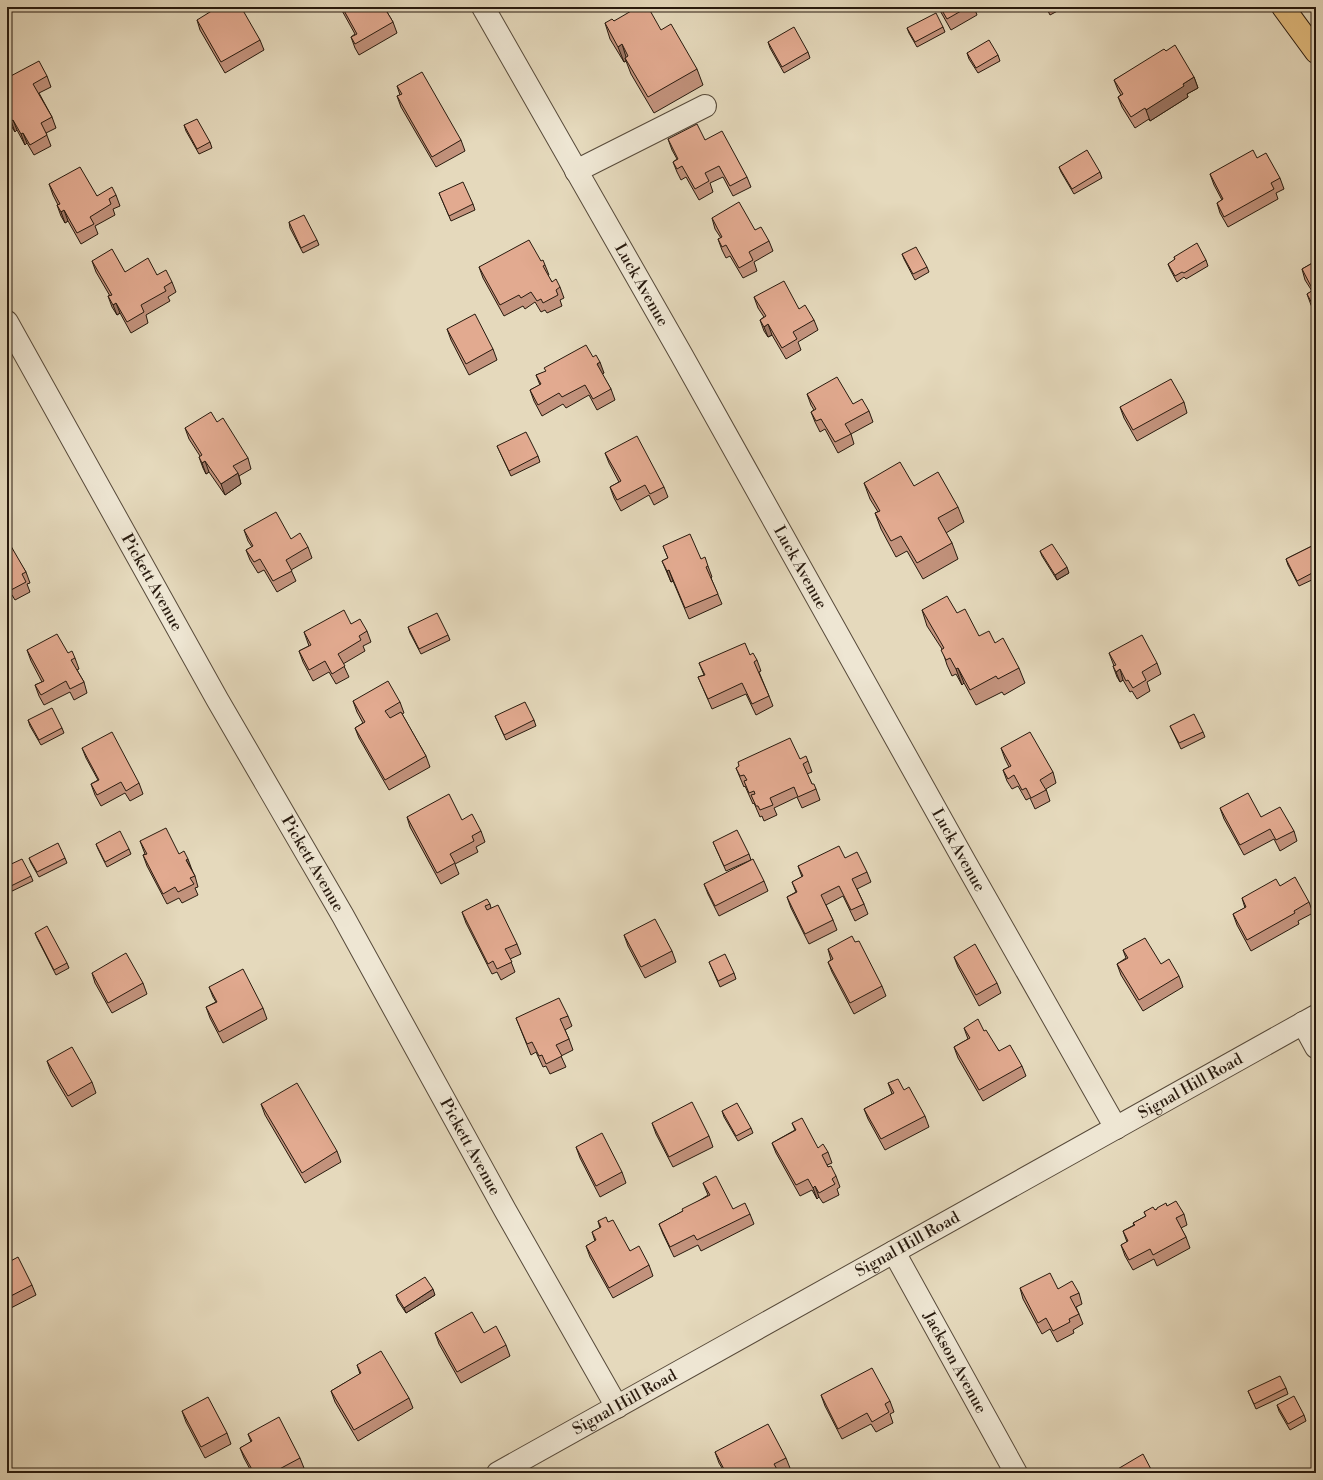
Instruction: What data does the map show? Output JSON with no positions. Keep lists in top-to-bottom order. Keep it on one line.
{"streets":{"street":["Luck Avenue","Pickett Avenue","Signal Hill Road","Jackson Avenue"]},"crossings":[["Luck Avenue","Signal Hill Road"],["Pickett Avenue","Signal Hill Road"],["Signal Hill Road","Jackson Avenue"]]}
